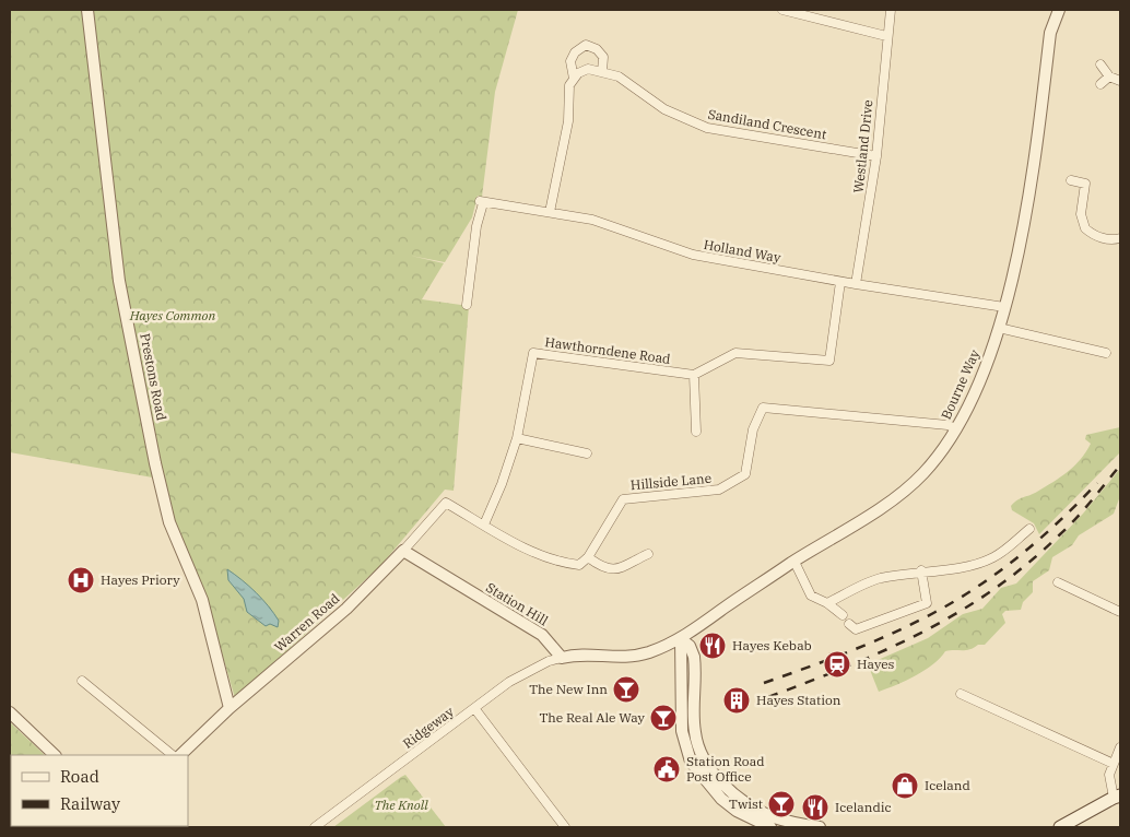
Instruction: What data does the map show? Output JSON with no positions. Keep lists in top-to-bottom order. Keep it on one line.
{"streets":{"street":["Sandiland Crescent","Westland Drive","Holland Way","Hawthorndene Road","Prestons Road","Bourne Way","Hillside Lane","Station Hill","Warren Road","Ridgeway"]},"crossings":[["Sandiland Crescent","Westland Drive"],["Westland Drive","Holland Way"],["Holland Way","Bourne Way"],["Hawthorndene Road","Warren Road"],["Prestons Road","Warren Road"],["Bourne Way","Hillside Lane"],["Station Hill","Warren Road"],["Station Hill","Ridgeway"]],"parks":["Hayes Common","The Knoll"],"places":{"hospital":["Hayes Priory"],"restaurant":["Hayes Kebab","Icelandic"],"station":["Hayes"],"bar":["The New Inn","The Real Ale Way","Twist"],"building":["Hayes Station"],"public building":["Station Road Post Office"],"shop":["Iceland"]},"legend":["Road","Railway"]}
